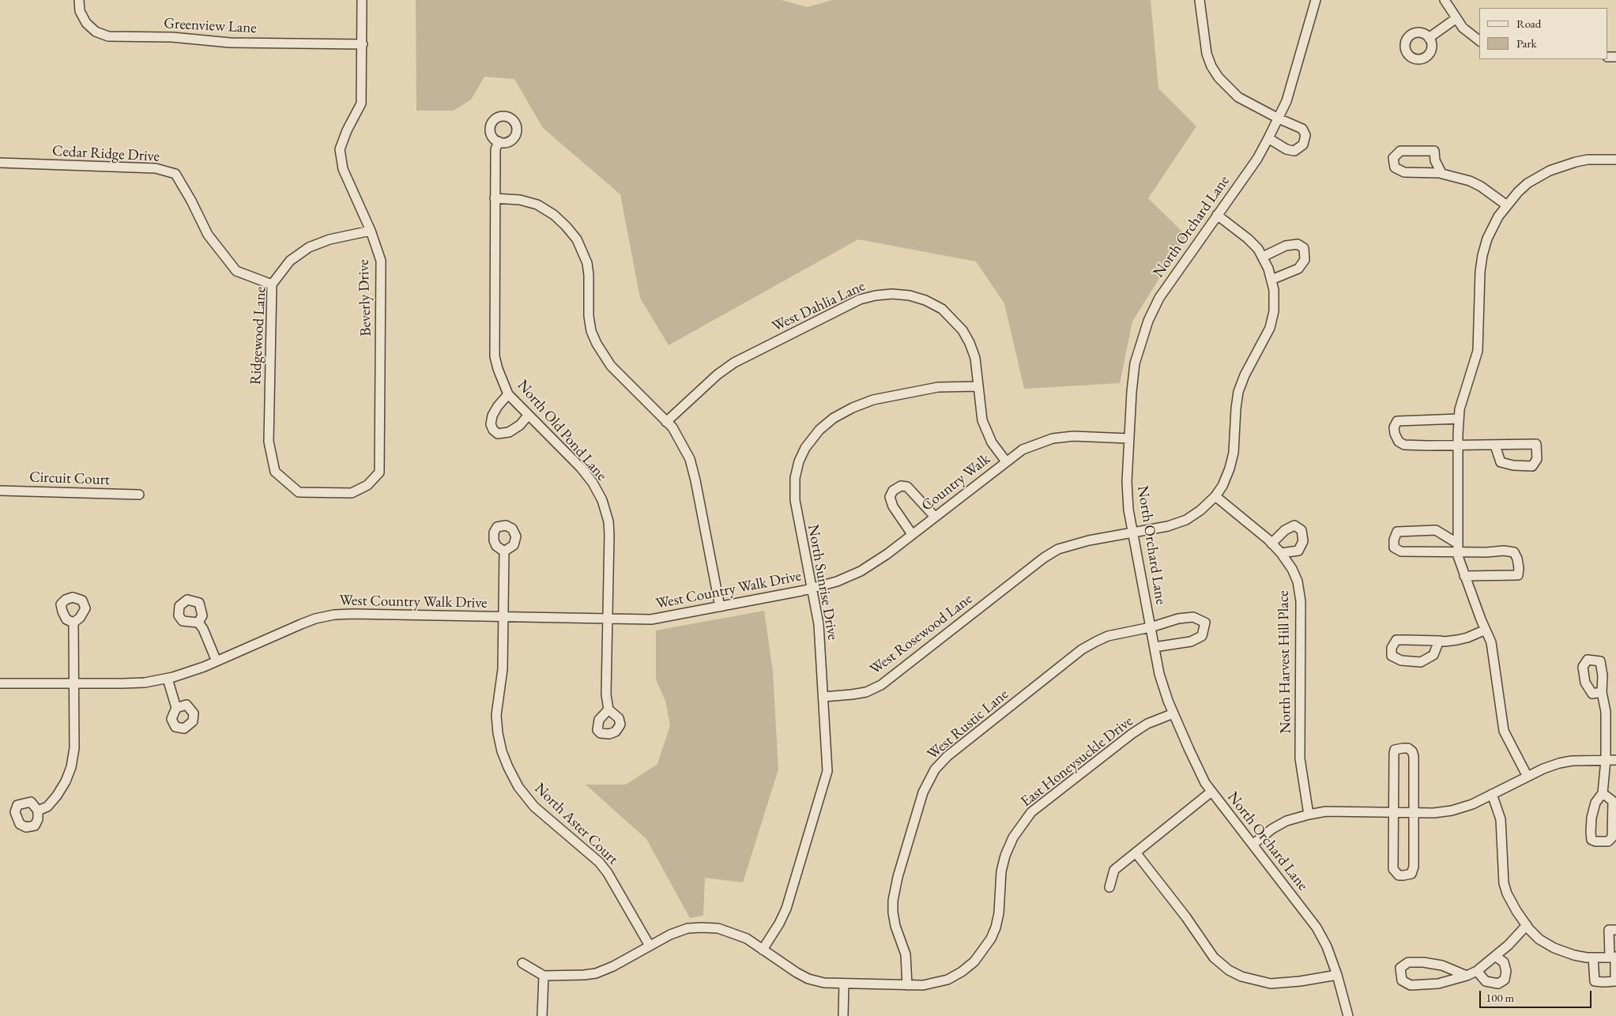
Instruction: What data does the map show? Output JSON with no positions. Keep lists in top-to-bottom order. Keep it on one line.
{"streets":{"street":["Greenview Lane","Cedar Ridge Drive","North Orchard Lane","Beverly Drive","West Dahlia Lane","Ridgewood Lane","North Old Pond Lane","Circuit Court","Country Walk","North Sunrise Drive","West Country Walk Drive","West Rosewood Lane","North Harvest Hill Place","West Rustic Lane","East Honeysuckle Drive","North Aster Court"]},"crossings":[["Greenview Lane","Beverly Drive"],["Cedar Ridge Drive","Ridgewood Lane"],["North Orchard Lane","Country Walk"],["North Orchard Lane","West Rosewood Lane"],["North Orchard Lane","West Rustic Lane"],["North Orchard Lane","East Honeysuckle Drive"],["Beverly Drive","Ridgewood Lane"],["West Dahlia Lane","Country Walk"],["West Dahlia Lane","North Sunrise Drive"],["North Old Pond Lane","West Country Walk Drive"],["Country Walk","North Sunrise Drive"],["Country Walk","West Country Walk Drive"],["North Sunrise Drive","West Country Walk Drive"],["North Sunrise Drive","West Rosewood Lane"],["North Sunrise Drive","East Honeysuckle Drive"],["West Country Walk Drive","North Aster Court"],["West Rosewood Lane","North Harvest Hill Place"],["West Rustic Lane","East Honeysuckle Drive"],["East Honeysuckle Drive","North Aster Court"]],"legend":["Road","Park"],"scale_bar":"100 m"}
